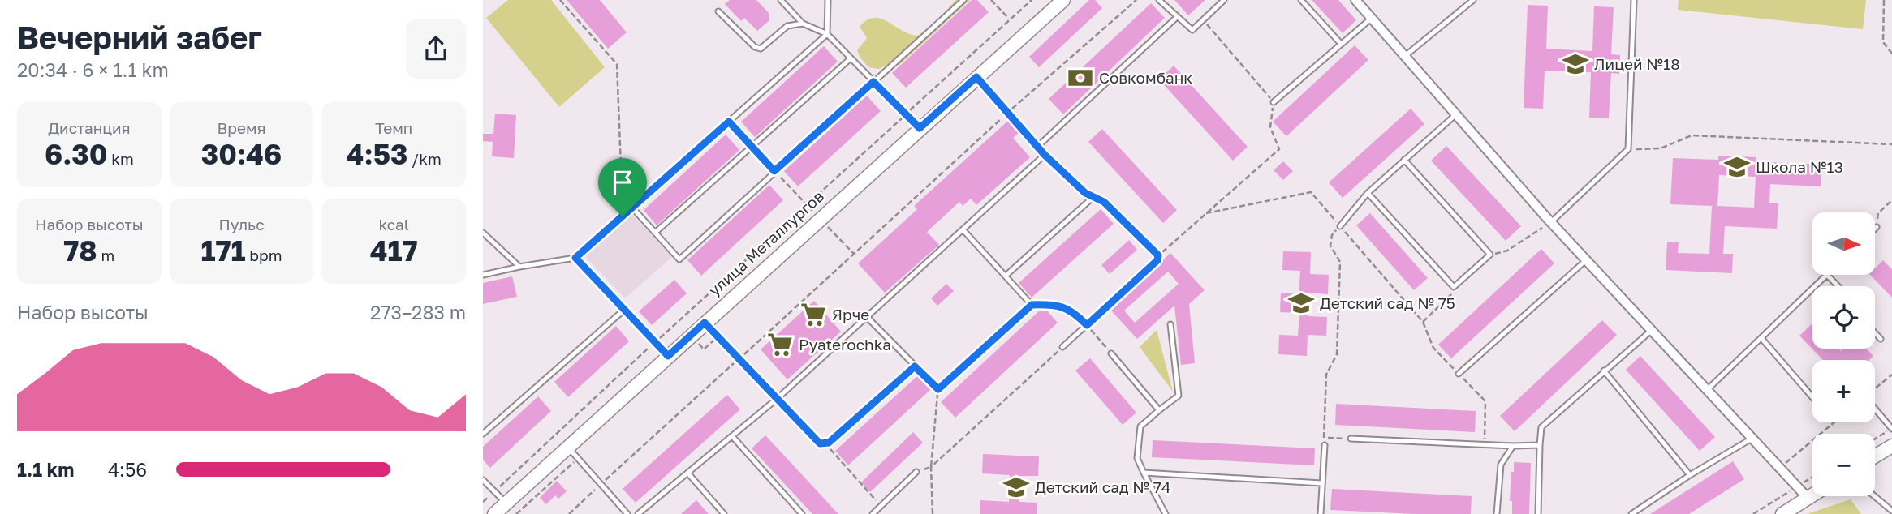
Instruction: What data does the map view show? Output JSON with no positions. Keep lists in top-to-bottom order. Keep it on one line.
{"streets":{"main road":["улица Металлургов"]},"places":{"school or university":["Лицей №18","Школа №13","Детский сад № 75","Детский сад № 74"],"bank":["Совкомбанк"],"supermarket":["Ярче","Pyaterochka"]},"north":"right","page":{"heading":["Вечерний забег","20:34 · 6 × 1.1 km"],"stats":[["Дистанция","6.30 km"],["Время","30:46"],["Темп","4:53 /km"],["Набор высоты","78 m"],["Пульс","171 bpm"],["kcal","417"]],"map_buttons":["+","−"],"chart":["Набор высоты","273–283 m"],"list":[{"name":"1.1 km","note":"4:56"}]}}
